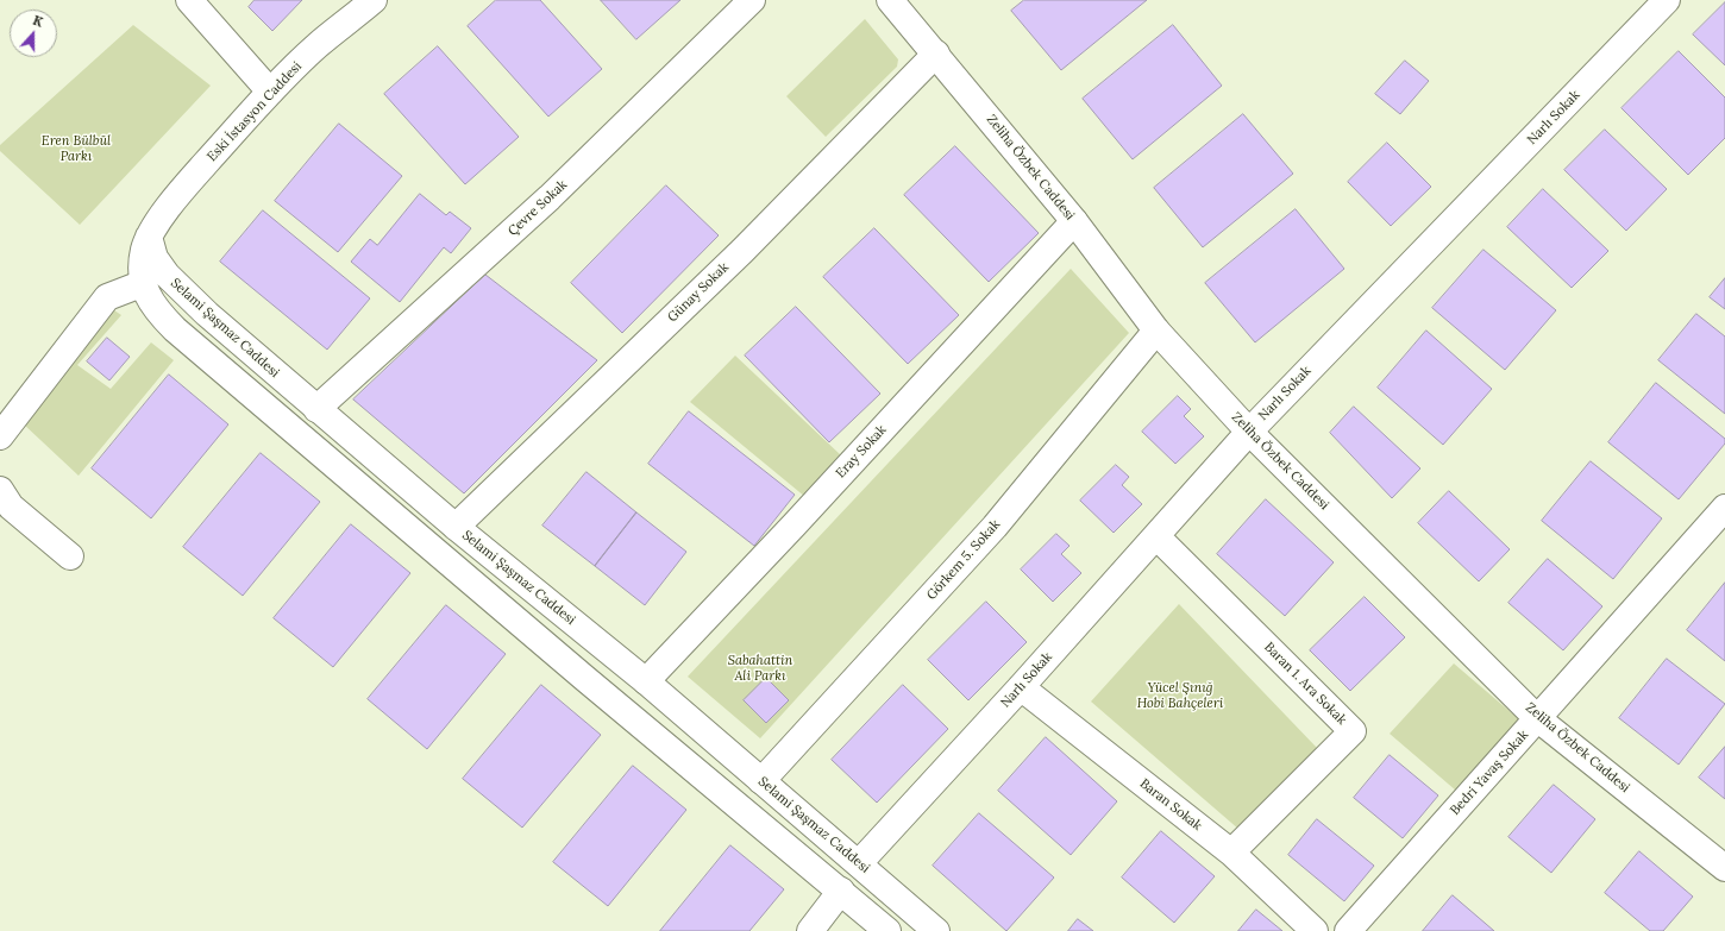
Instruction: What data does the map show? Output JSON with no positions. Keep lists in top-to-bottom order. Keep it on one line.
{"streets":{"street":["Eski İstasyon Caddesi","Narlı Sokak","Zeliha Özbek Caddesi","Çevre Sokak","Günay Sokak","Selami Şaşmaz Caddesi","Eray Sokak","Görkem 5. Sokak","Baran 1. Ara Sokak","Bedri Yavaş Sokak","Baran Sokak"]},"crossings":[["Eski İstasyon Caddesi","Selami Şaşmaz Caddesi"],["Narlı Sokak","Zeliha Özbek Caddesi"],["Narlı Sokak","Selami Şaşmaz Caddesi"],["Narlı Sokak","Baran 1. Ara Sokak"],["Narlı Sokak","Baran Sokak"],["Zeliha Özbek Caddesi","Günay Sokak"],["Zeliha Özbek Caddesi","Eray Sokak"],["Zeliha Özbek Caddesi","Görkem 5. Sokak"],["Zeliha Özbek Caddesi","Bedri Yavaş Sokak"],["Çevre Sokak","Selami Şaşmaz Caddesi"],["Günay Sokak","Selami Şaşmaz Caddesi"],["Selami Şaşmaz Caddesi","Eray Sokak"],["Selami Şaşmaz Caddesi","Görkem 5. Sokak"],["Baran 1. Ara Sokak","Baran Sokak"]],"parks":["Eren Bülbül Parkı","Sabahattin Ali Parkı","Yücel Şınığ Hobi Bahçeleri"],"north":"top"}
